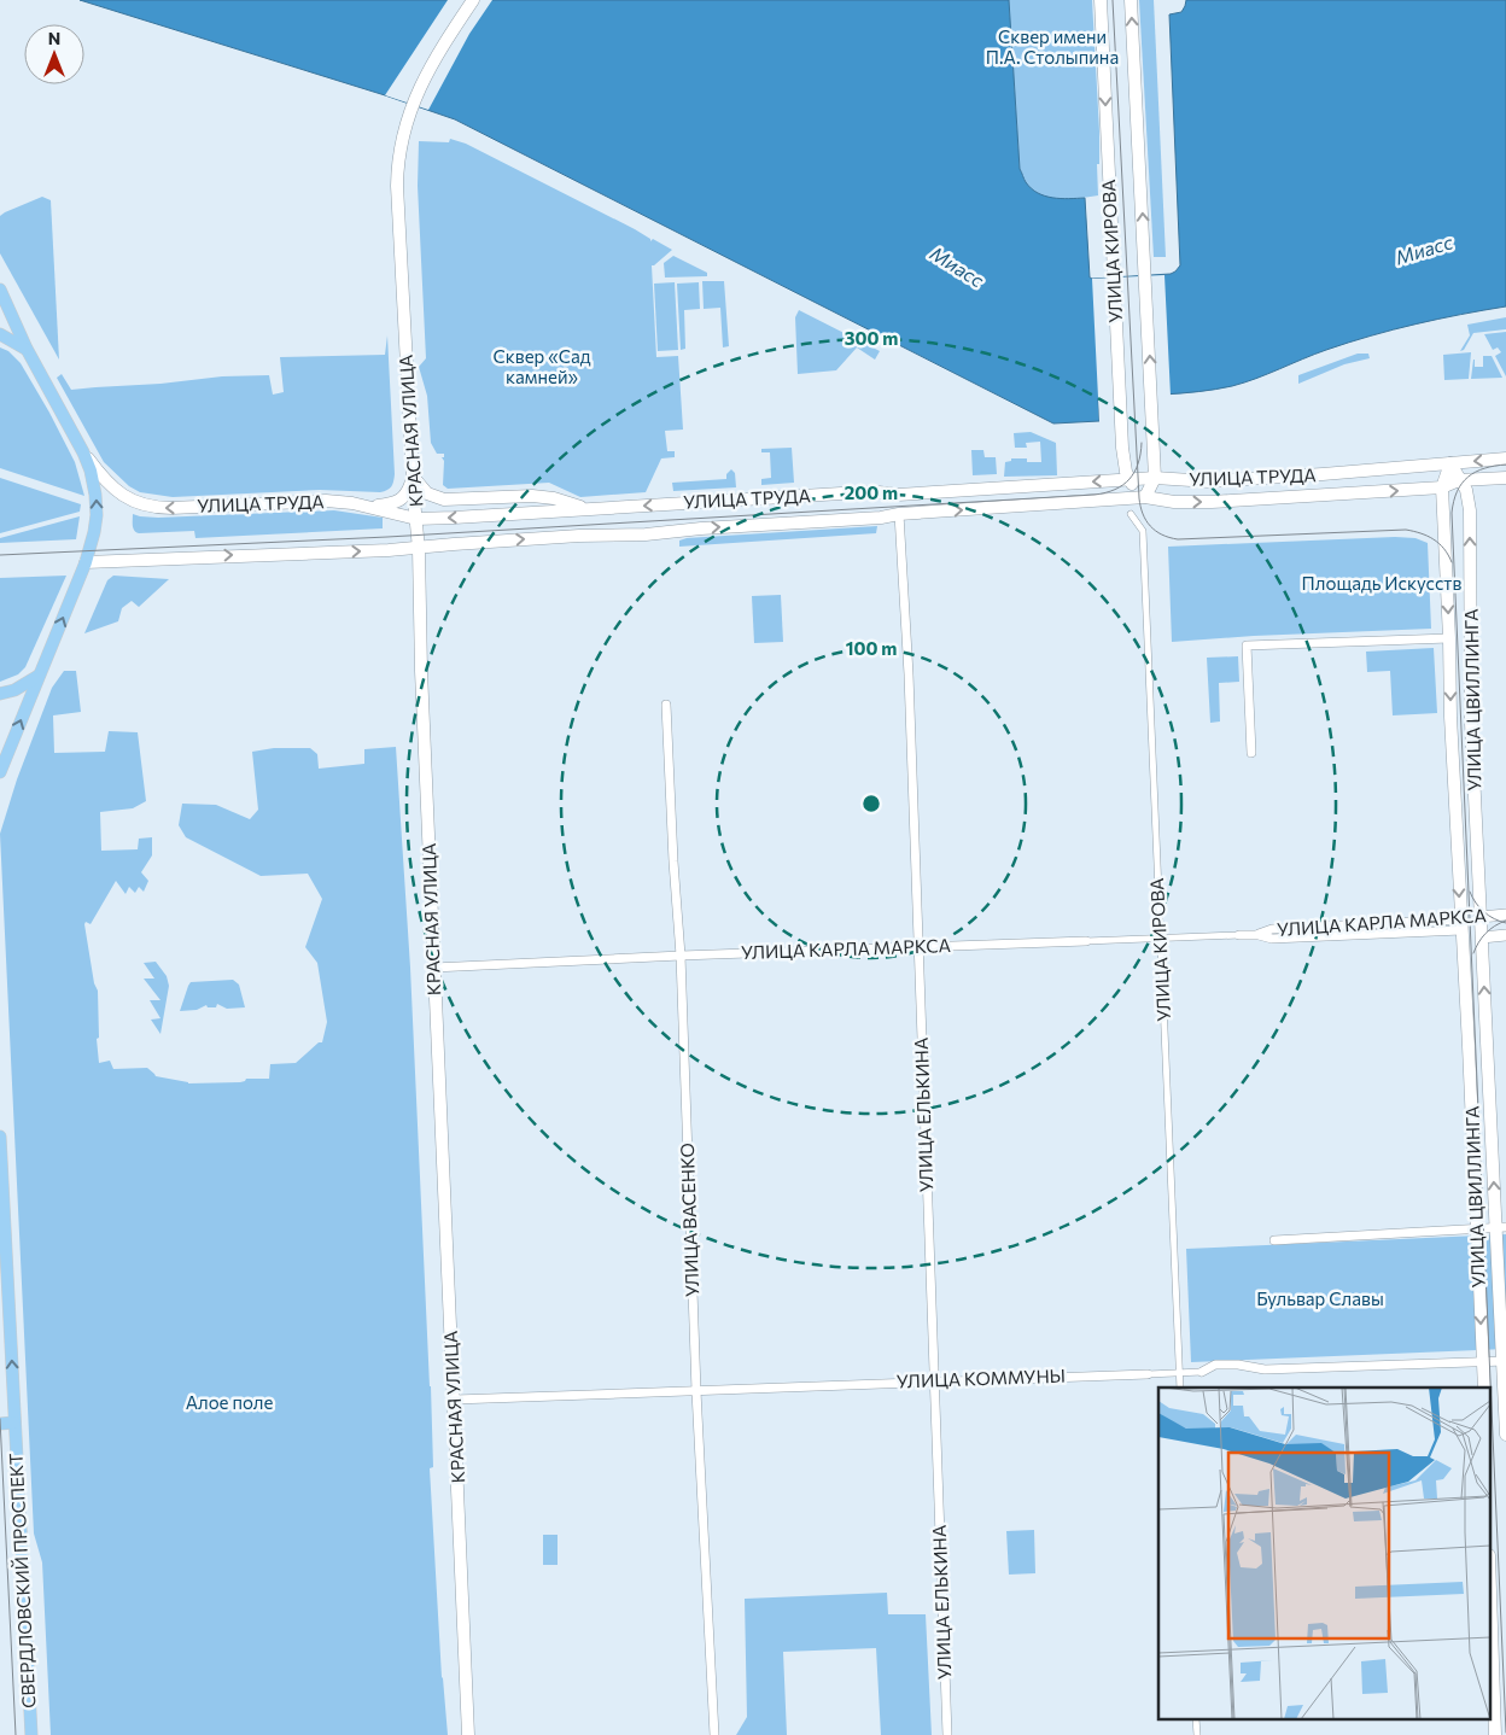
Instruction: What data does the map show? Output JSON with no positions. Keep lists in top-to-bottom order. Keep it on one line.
{"streets":{"main road":["УЛИЦА КИРОВА","КРАСНАЯ УЛИЦА","УЛИЦА ТРУДА","УЛИЦА ЦВИЛЛИНГА","УЛИЦА КАРЛА МАРКСА","УЛИЦА ЕЛЬКИНА","СВЕРДЛОВСКИЙ ПРОСПЕКТ"],"street":["УЛИЦА ВАСЕНКО","УЛИЦА КОММУНЫ"]},"crossings":[["УЛИЦА КИРОВА","УЛИЦА ТРУДА"],["УЛИЦА КИРОВА","УЛИЦА КАРЛА МАРКСА"],["УЛИЦА КИРОВА","УЛИЦА КОММУНЫ"],["КРАСНАЯ УЛИЦА","УЛИЦА ТРУДА"],["КРАСНАЯ УЛИЦА","УЛИЦА КАРЛА МАРКСА"],["КРАСНАЯ УЛИЦА","УЛИЦА КОММУНЫ"],["УЛИЦА ТРУДА","УЛИЦА ЦВИЛЛИНГА"],["УЛИЦА ТРУДА","УЛИЦА ЕЛЬКИНА"],["УЛИЦА ЦВИЛЛИНГА","УЛИЦА КАРЛА МАРКСА"],["УЛИЦА ЦВИЛЛИНГА","УЛИЦА КОММУНЫ"],["УЛИЦА КАРЛА МАРКСА","УЛИЦА ЕЛЬКИНА"],["УЛИЦА КАРЛА МАРКСА","УЛИЦА ВАСЕНКО"],["УЛИЦА ЕЛЬКИНА","УЛИЦА КОММУНЫ"],["УЛИЦА ВАСЕНКО","УЛИЦА КОММУНЫ"]],"one_way":["СВЕРДЛОВСКИЙ ПРОСПЕКТ"],"water":["Миасс"],"parks":["Сквер имени П.А. Столыпина","Сквер «Сад камней»","Площадь Искусств","Бульвар Славы","Алое поле"],"north":"top","rings":["300 m","200 m","100 m"]}
